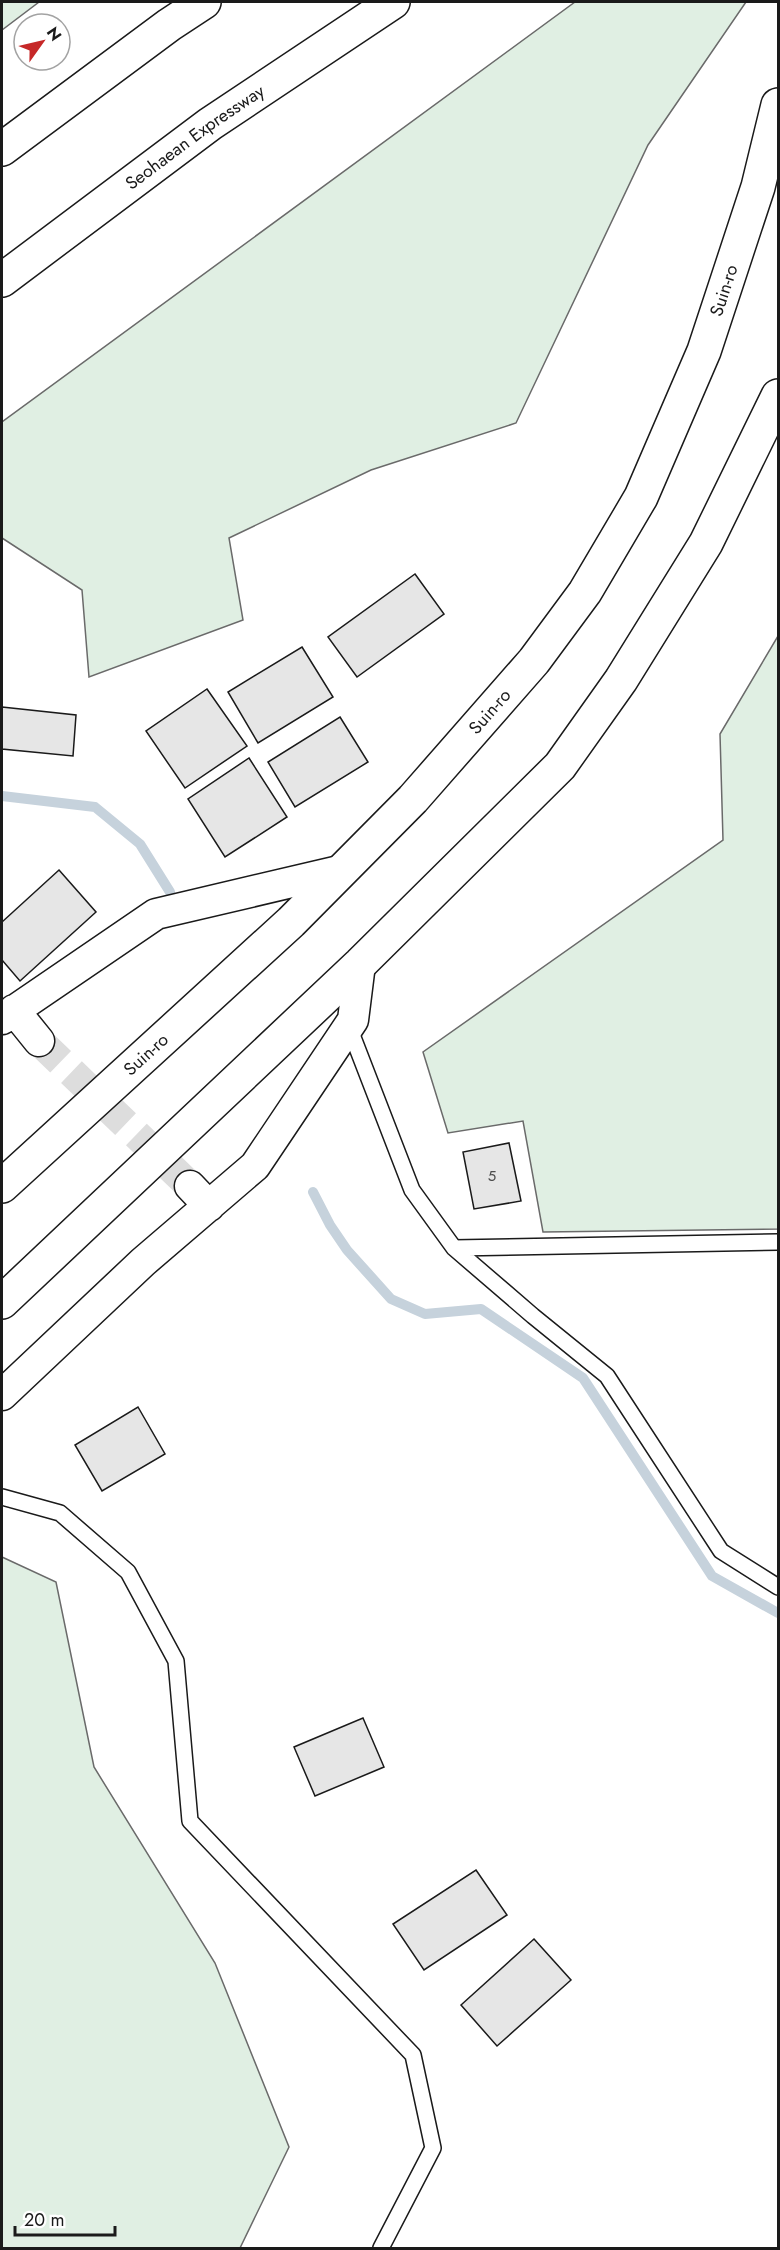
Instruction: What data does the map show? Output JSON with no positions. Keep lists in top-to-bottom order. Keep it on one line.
{"streets":{"main road":["Seohaean Expressway","Suin-ro"]},"house_numbers":["5"],"scale_bar":"20 m","north":"top right"}
